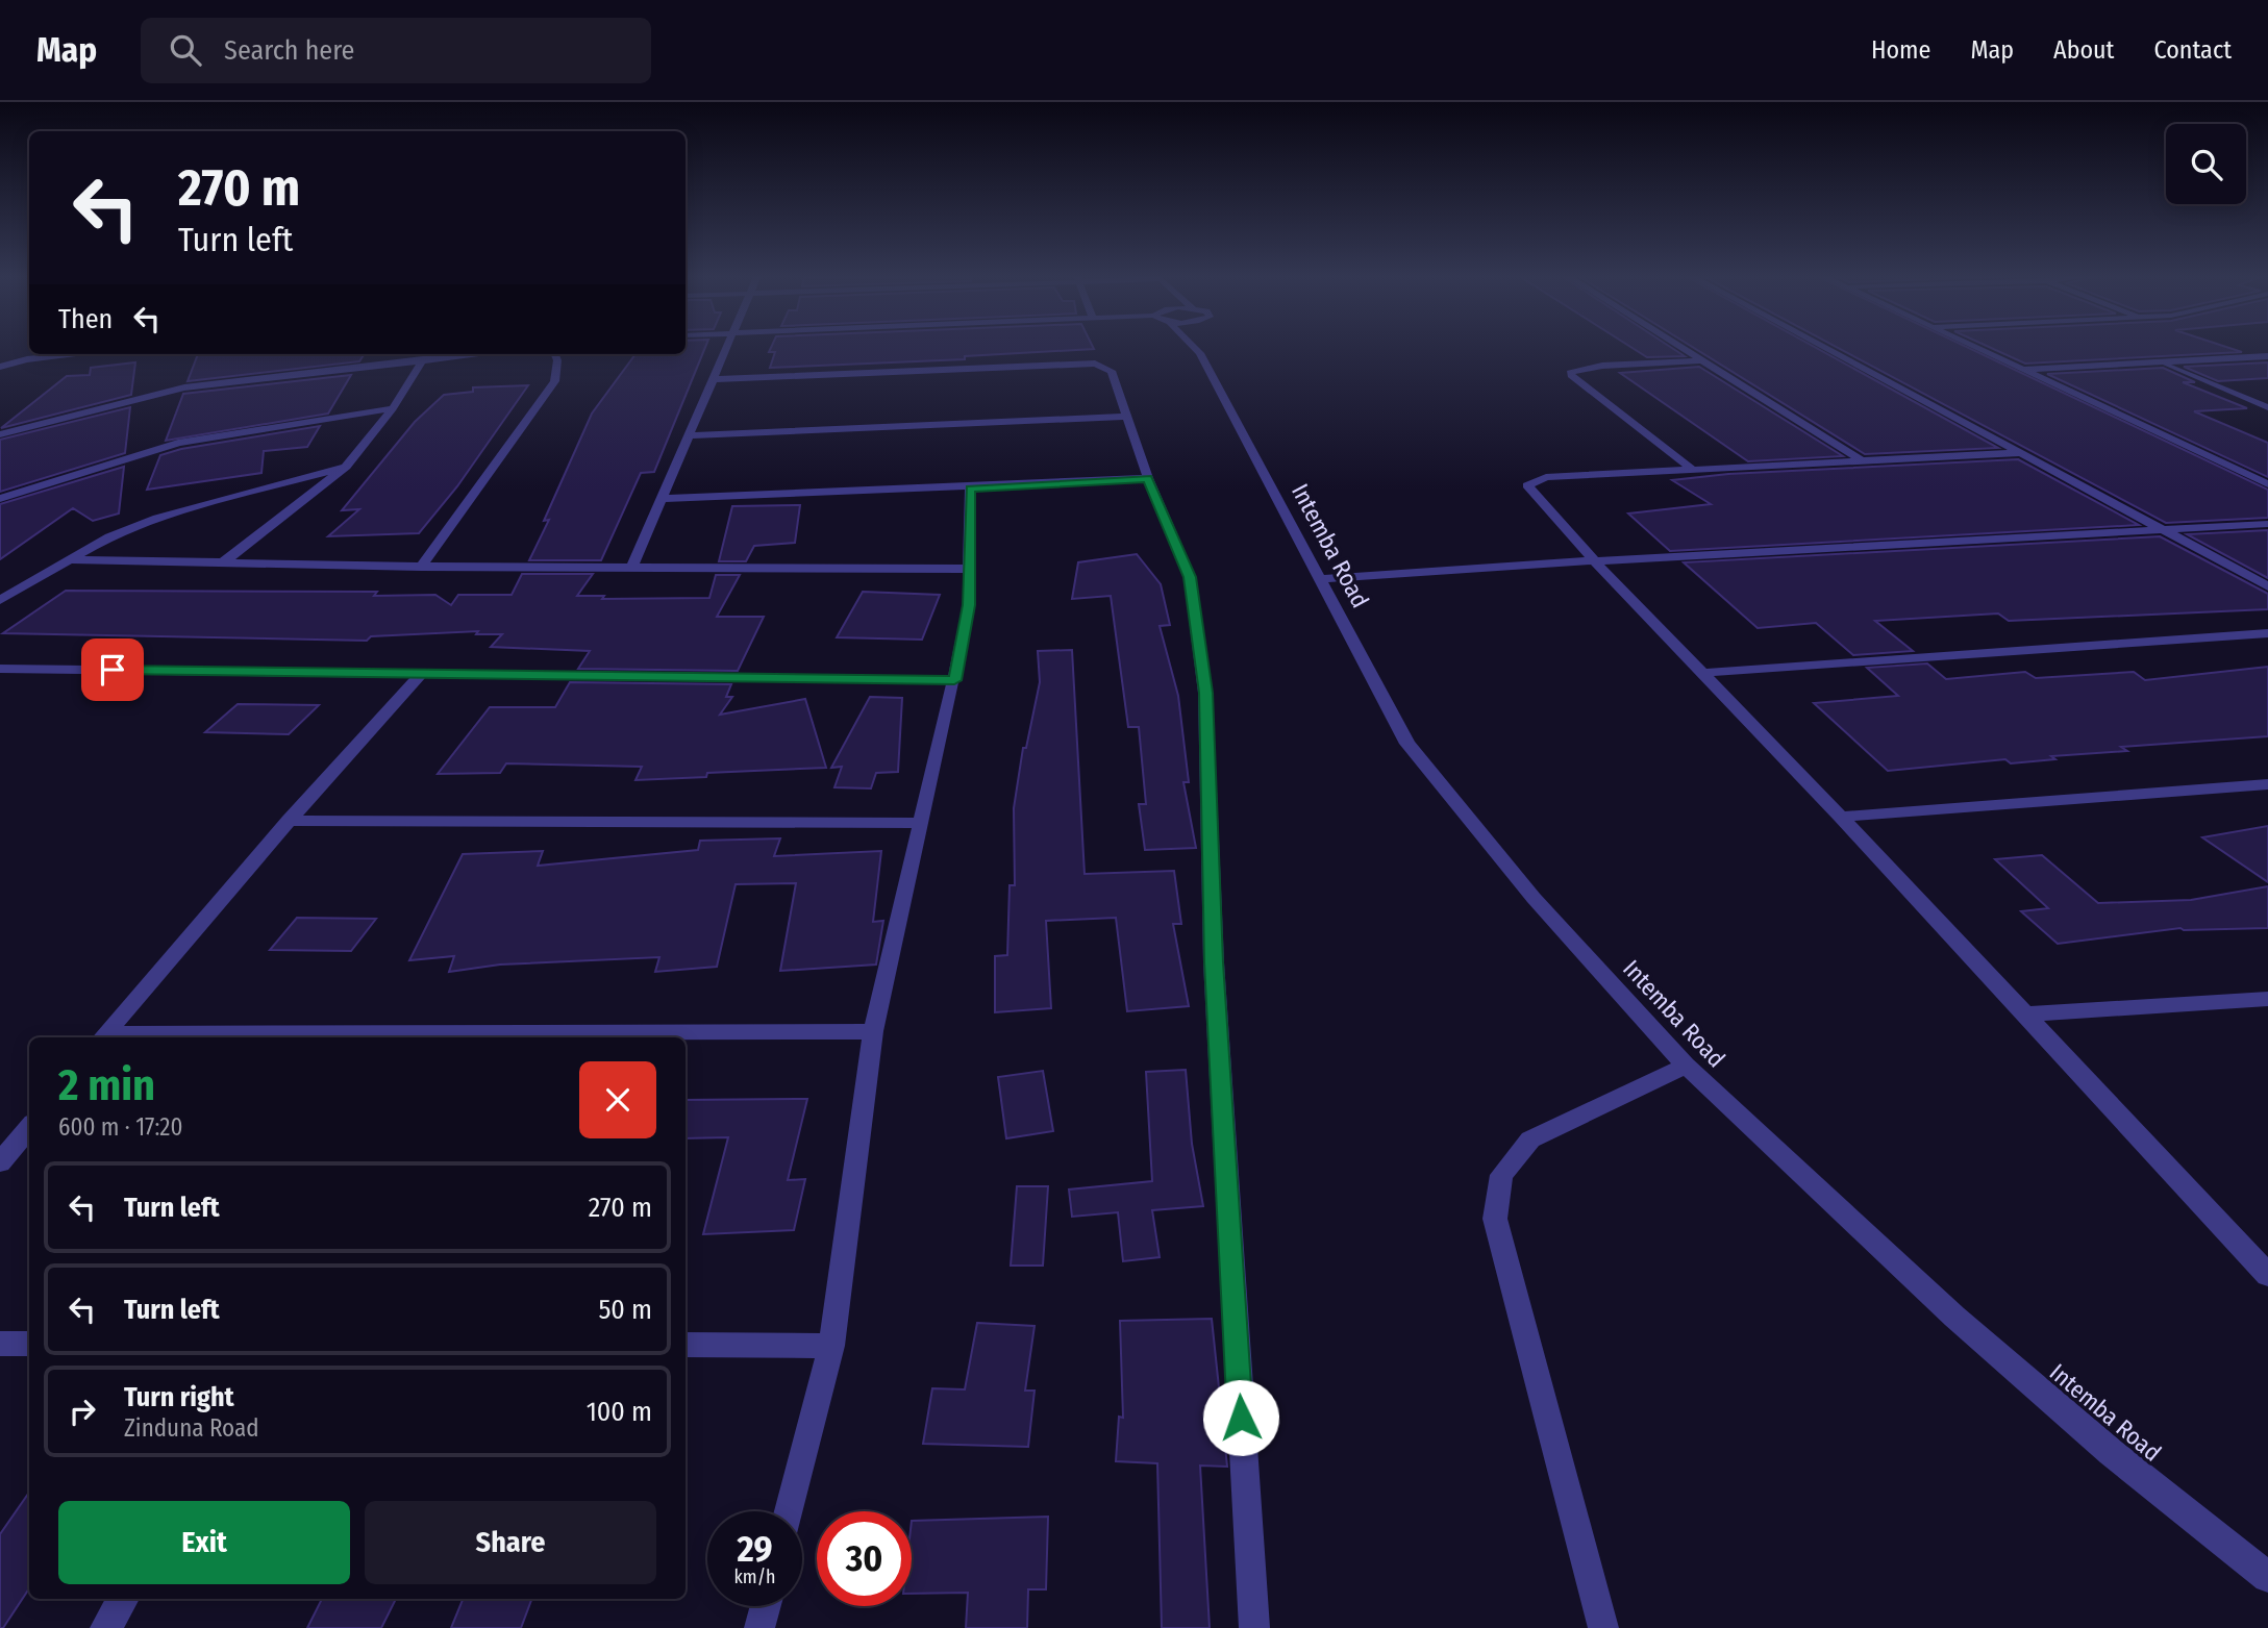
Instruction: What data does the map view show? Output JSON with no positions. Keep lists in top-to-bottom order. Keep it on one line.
{"streets":{"street":["Intemba Road"]},"page":{"header":"Map","search":"Search here","nav":["Home","Map","About","Contact"],"turn":["270 m","Turn left"],"then":"Then","heading":["2 min","600 m · 17:20"],"list":[{"name":"Turn left","value":"270 m"},{"name":"Turn left","value":"50 m"},{"name":"Turn right","note":"Zinduna Road","value":"100 m"}],"buttons":["Exit","Share"],"speed":"29 km/h","limit":"30"}}
